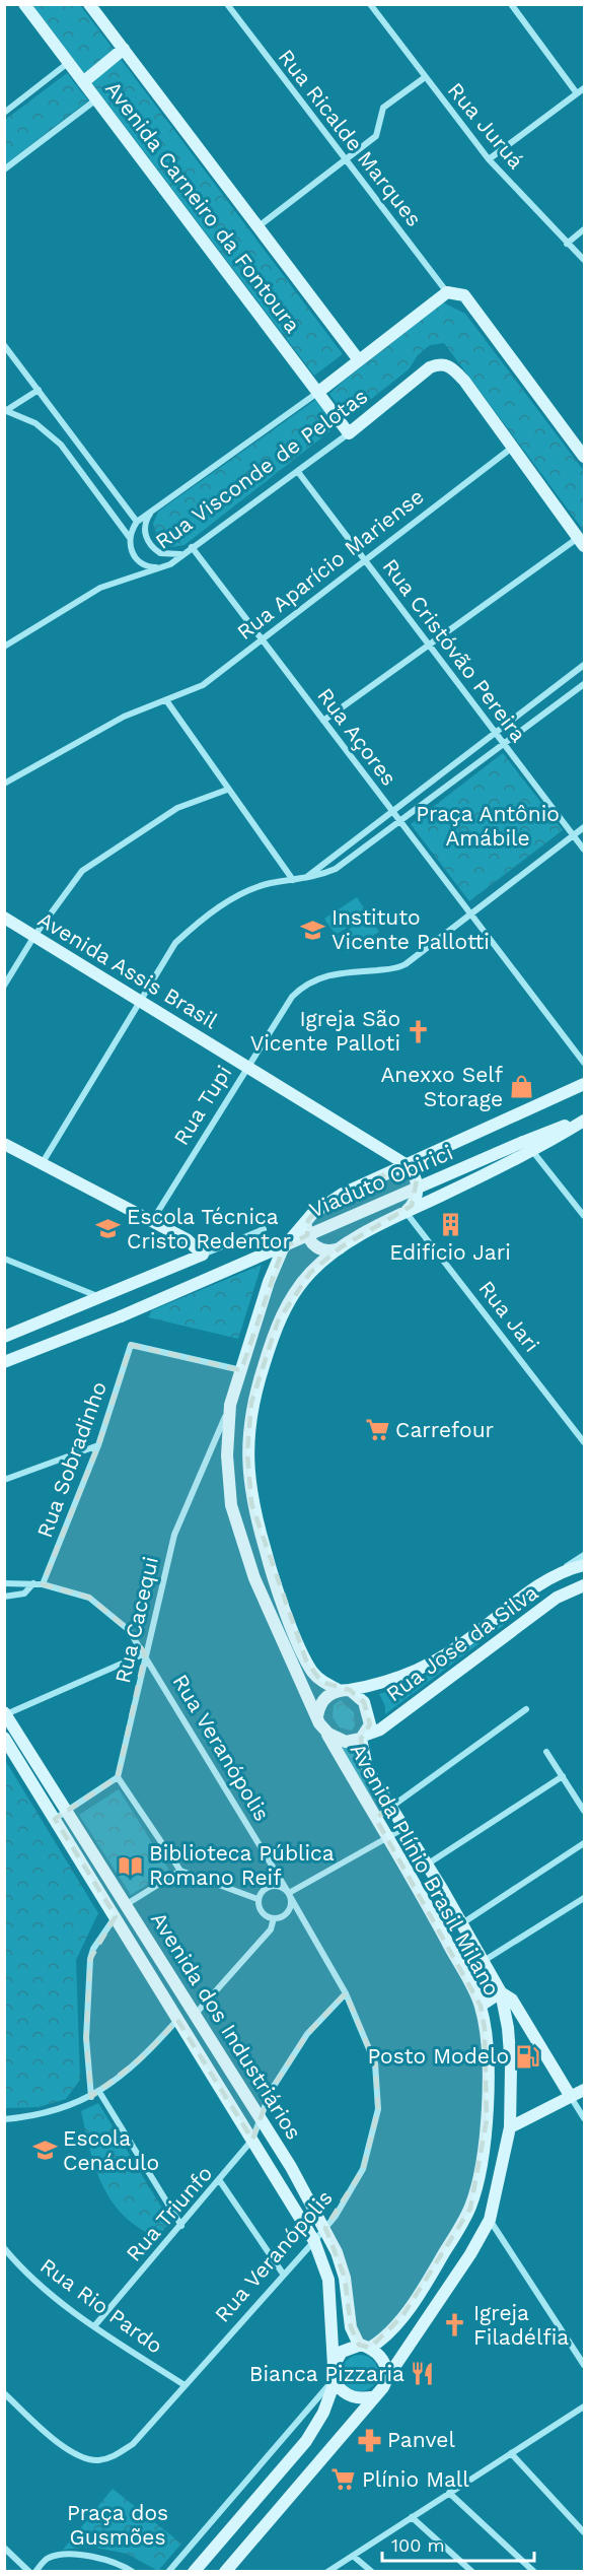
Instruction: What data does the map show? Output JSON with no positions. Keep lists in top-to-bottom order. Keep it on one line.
{"streets":{"main road":["Avenida Carneiro da Fontoura","Rua Visconde de Pelotas","Avenida Assis Brasil","Viaduto Obirici","Rua José da Silva","Avenida Plínio Brasil Milano","Avenida dos Industriários"],"street":["Rua Juruá","Rua Ricalde Marques","Rua Aparício Mariense","Rua Cristóvão Pereira","Rua Açores","Rua Tupi","Rua Jari","Rua Sobradinho","Rua Cacequi","Rua Veranópolis","Rua Triunfo","Rua Rio Pardo"]},"crossings":[["Rua Ricalde Marques","Rua Visconde de Pelotas"],["Avenida Carneiro da Fontoura","Rua Visconde de Pelotas"],["Rua Visconde de Pelotas","Rua Aparício Mariense"],["Rua Visconde de Pelotas","Rua Cristóvão Pereira"],["Rua Visconde de Pelotas","Rua Açores"],["Rua Aparício Mariense","Rua Cristóvão Pereira"],["Rua Aparício Mariense","Rua Açores"],["Rua Cristóvão Pereira","Rua Tupi"],["Rua Açores","Rua Tupi"],["Avenida Assis Brasil","Rua Tupi"],["Rua Sobradinho","Rua Veranópolis"],["Rua Cacequi","Rua Veranópolis"],["Rua José da Silva","Avenida Plínio Brasil Milano"],["Rua Veranópolis","Avenida dos Industriários"],["Rua Veranópolis","Rua Triunfo"],["Rua Veranópolis","Rua Rio Pardo"],["Avenida Plínio Brasil Milano","Avenida dos Industriários"],["Avenida dos Industriários","Rua Triunfo"],["Rua Triunfo","Rua Rio Pardo"]],"parks":["Praça Antônio Amábile","Praça dos Gusmões"],"places":{"school or university":["Instituto Vicente Pallotti","Escola Técnica Cristo Redentor","Escola Cenáculo"],"church":["Igreja São Vicente Palloti","Igreja Filadélfia"],"shop":["Anexxo Self Storage"],"building":["Edifício Jari"],"supermarket":["Carrefour","Plínio Mall"],"library":["Biblioteca Pública Romano Reif"],"fuel station":["Posto Modelo"],"restaurant":["Bianca Pizzaria"],"pharmacy":["Panvel"]},"scale_bar":"100 m"}
